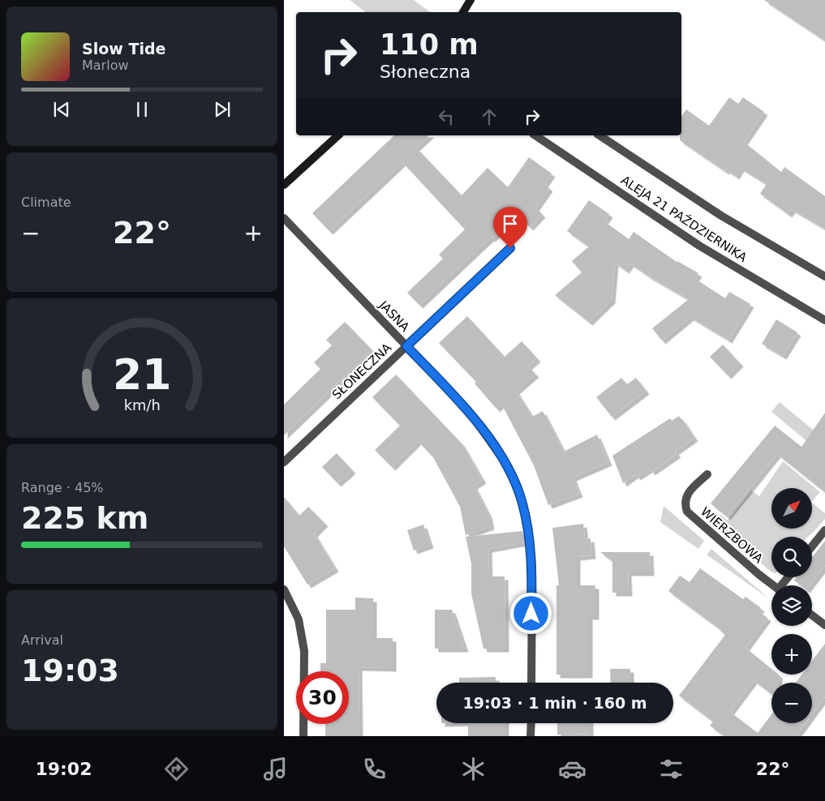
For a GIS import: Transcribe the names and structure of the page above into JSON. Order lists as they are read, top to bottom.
{
  "streets": {
    "street": [
      "ALEJA 21 PAŹDZIERNIKA",
      "JASNA",
      "SŁONECZNA",
      "WIERZBOWA"
    ]
  },
  "crossings": [
    ["JASNA", "SŁONECZNA"]
  ],
  "north": "top right",
  "page": {
    "turn": ["110 m", "Słoneczna"],
    "song": ["Slow Tide", "Marlow"],
    "tile": [
      "Climate",
      ["Range · 45%", "225 km"],
      ["Arrival", "19:03"]
    ],
    "heat": ["−", "22°", "+"],
    "map_buttons": ["+", "−"],
    "limit": "30",
    "trip": "19:03 · 1 min · 160 m",
    "tabs": ["19:02", "22°"],
    "gauge": ["21", "km/h"]
  }
}
